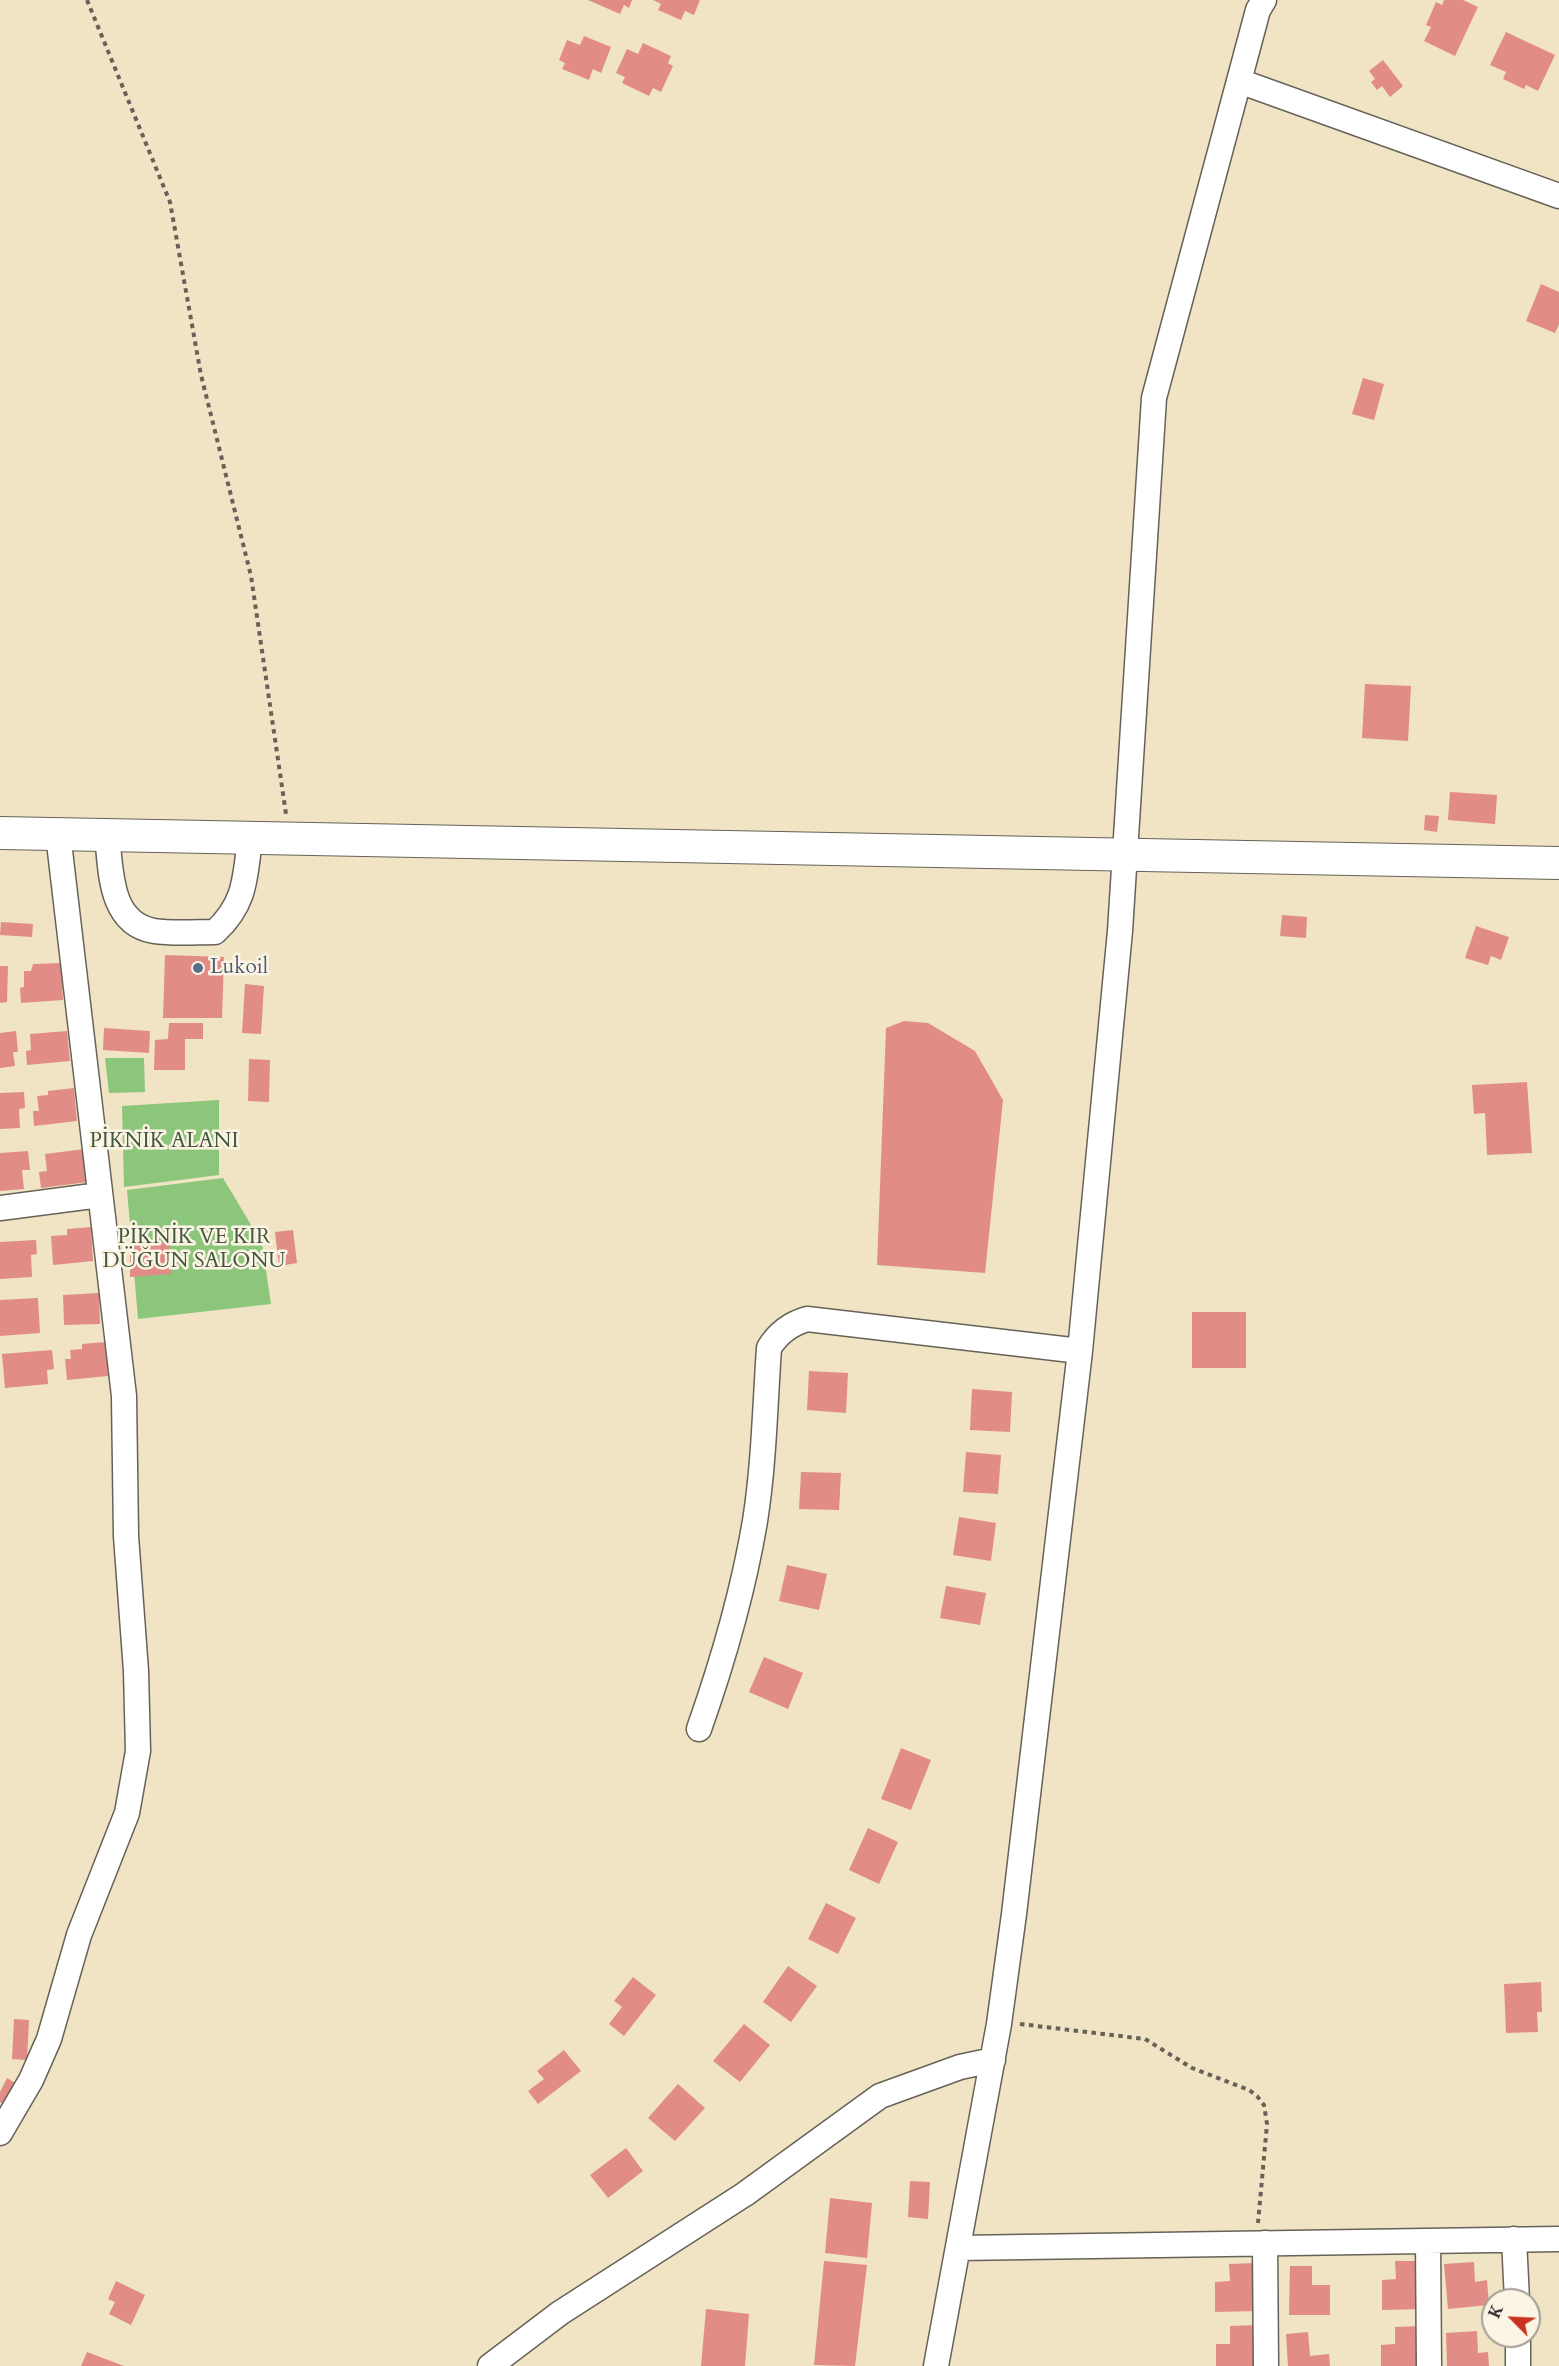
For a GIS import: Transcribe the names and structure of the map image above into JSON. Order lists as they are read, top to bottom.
{
  "parks": ["PİKNİK ALANI", "PİKNİK VE KIR DÜĞUN SALONU"],
  "places": ["Lukoil"],
  "north": "top left"
}
